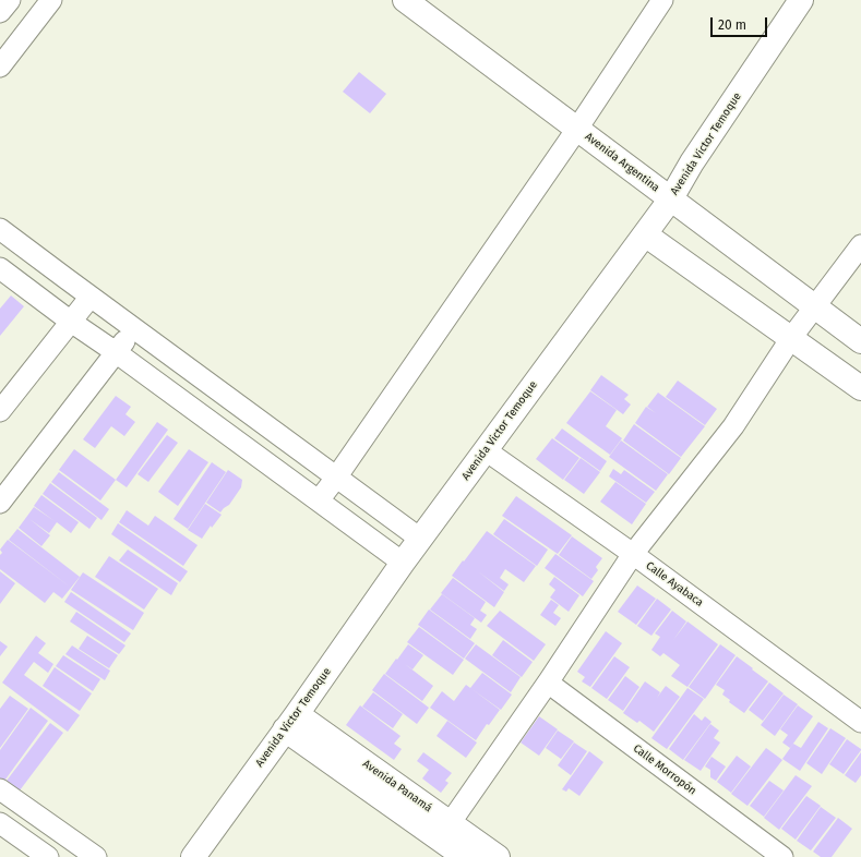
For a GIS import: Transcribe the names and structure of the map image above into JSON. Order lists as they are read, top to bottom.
{
  "streets": {
    "street": [
      "Avenida Victor Temoque",
      "Avenida Argentina",
      "Calle Ayabaca",
      "Calle Morropón",
      "Avenida Panamá"
    ]
  },
  "crossings": [
    ["Avenida Victor Temoque", "Avenida Argentina"],
    ["Avenida Victor Temoque", "Calle Ayabaca"],
    ["Avenida Victor Temoque", "Avenida Panamá"]
  ],
  "scale_bar": "20 m"
}
